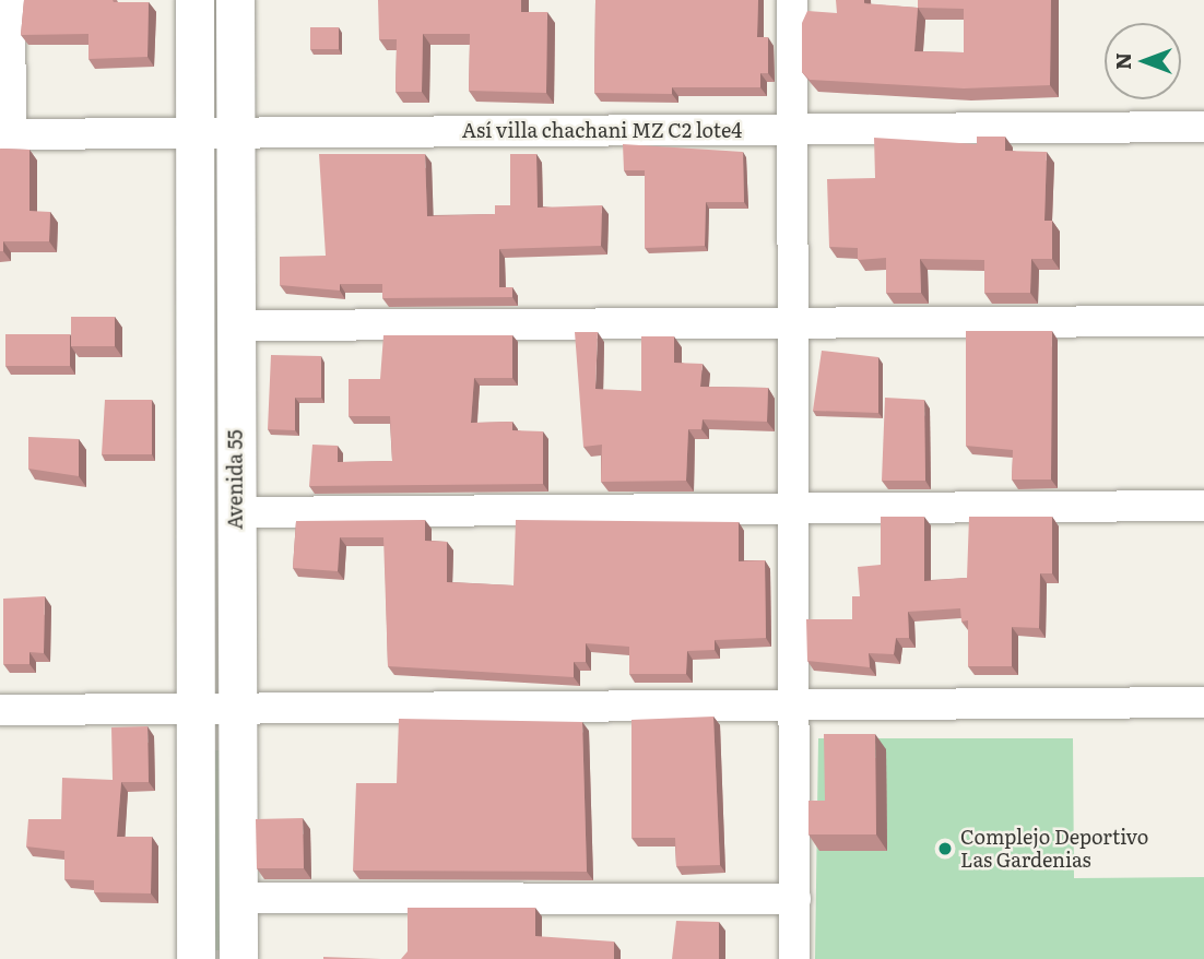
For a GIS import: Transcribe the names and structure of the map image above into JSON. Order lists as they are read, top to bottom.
{
  "streets": {
    "street": ["Así villa chachani MZ C2 lote4", "Avenida 55"]
  },
  "crossings": [
    ["Así villa chachani MZ C2 lote4", "Avenida 55"]
  ],
  "places": ["Complejo Deportivo Las Gardenias"],
  "north": "left"
}
